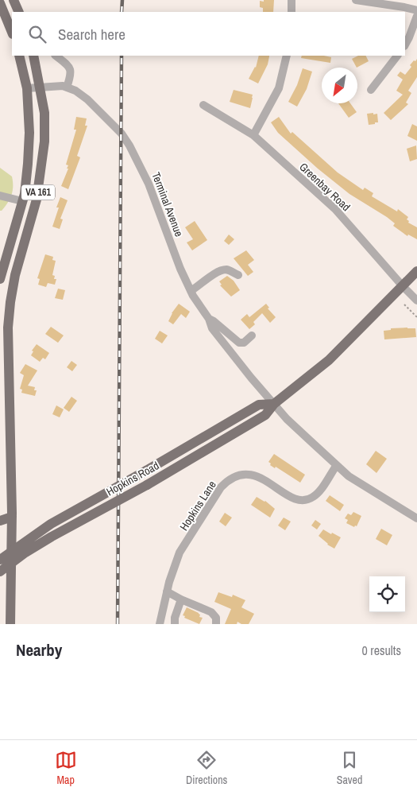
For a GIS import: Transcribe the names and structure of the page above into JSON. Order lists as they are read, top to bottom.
{
  "streets": {
    "main road": ["VA 161", "Hopkins Road"],
    "street": ["Greenbay Road", "Terminal Avenue", "Hopkins Lane"]
  },
  "crossings": [
    ["Greenbay Road", "Hopkins Road"],
    ["VA 161", "Terminal Avenue"],
    ["Terminal Avenue", "Hopkins Road"]
  ],
  "north": "bottom left",
  "page": {
    "search": "Search here",
    "heading": ["Nearby", "0 results"],
    "nav": ["Map", "Directions", "Saved"]
  }
}
